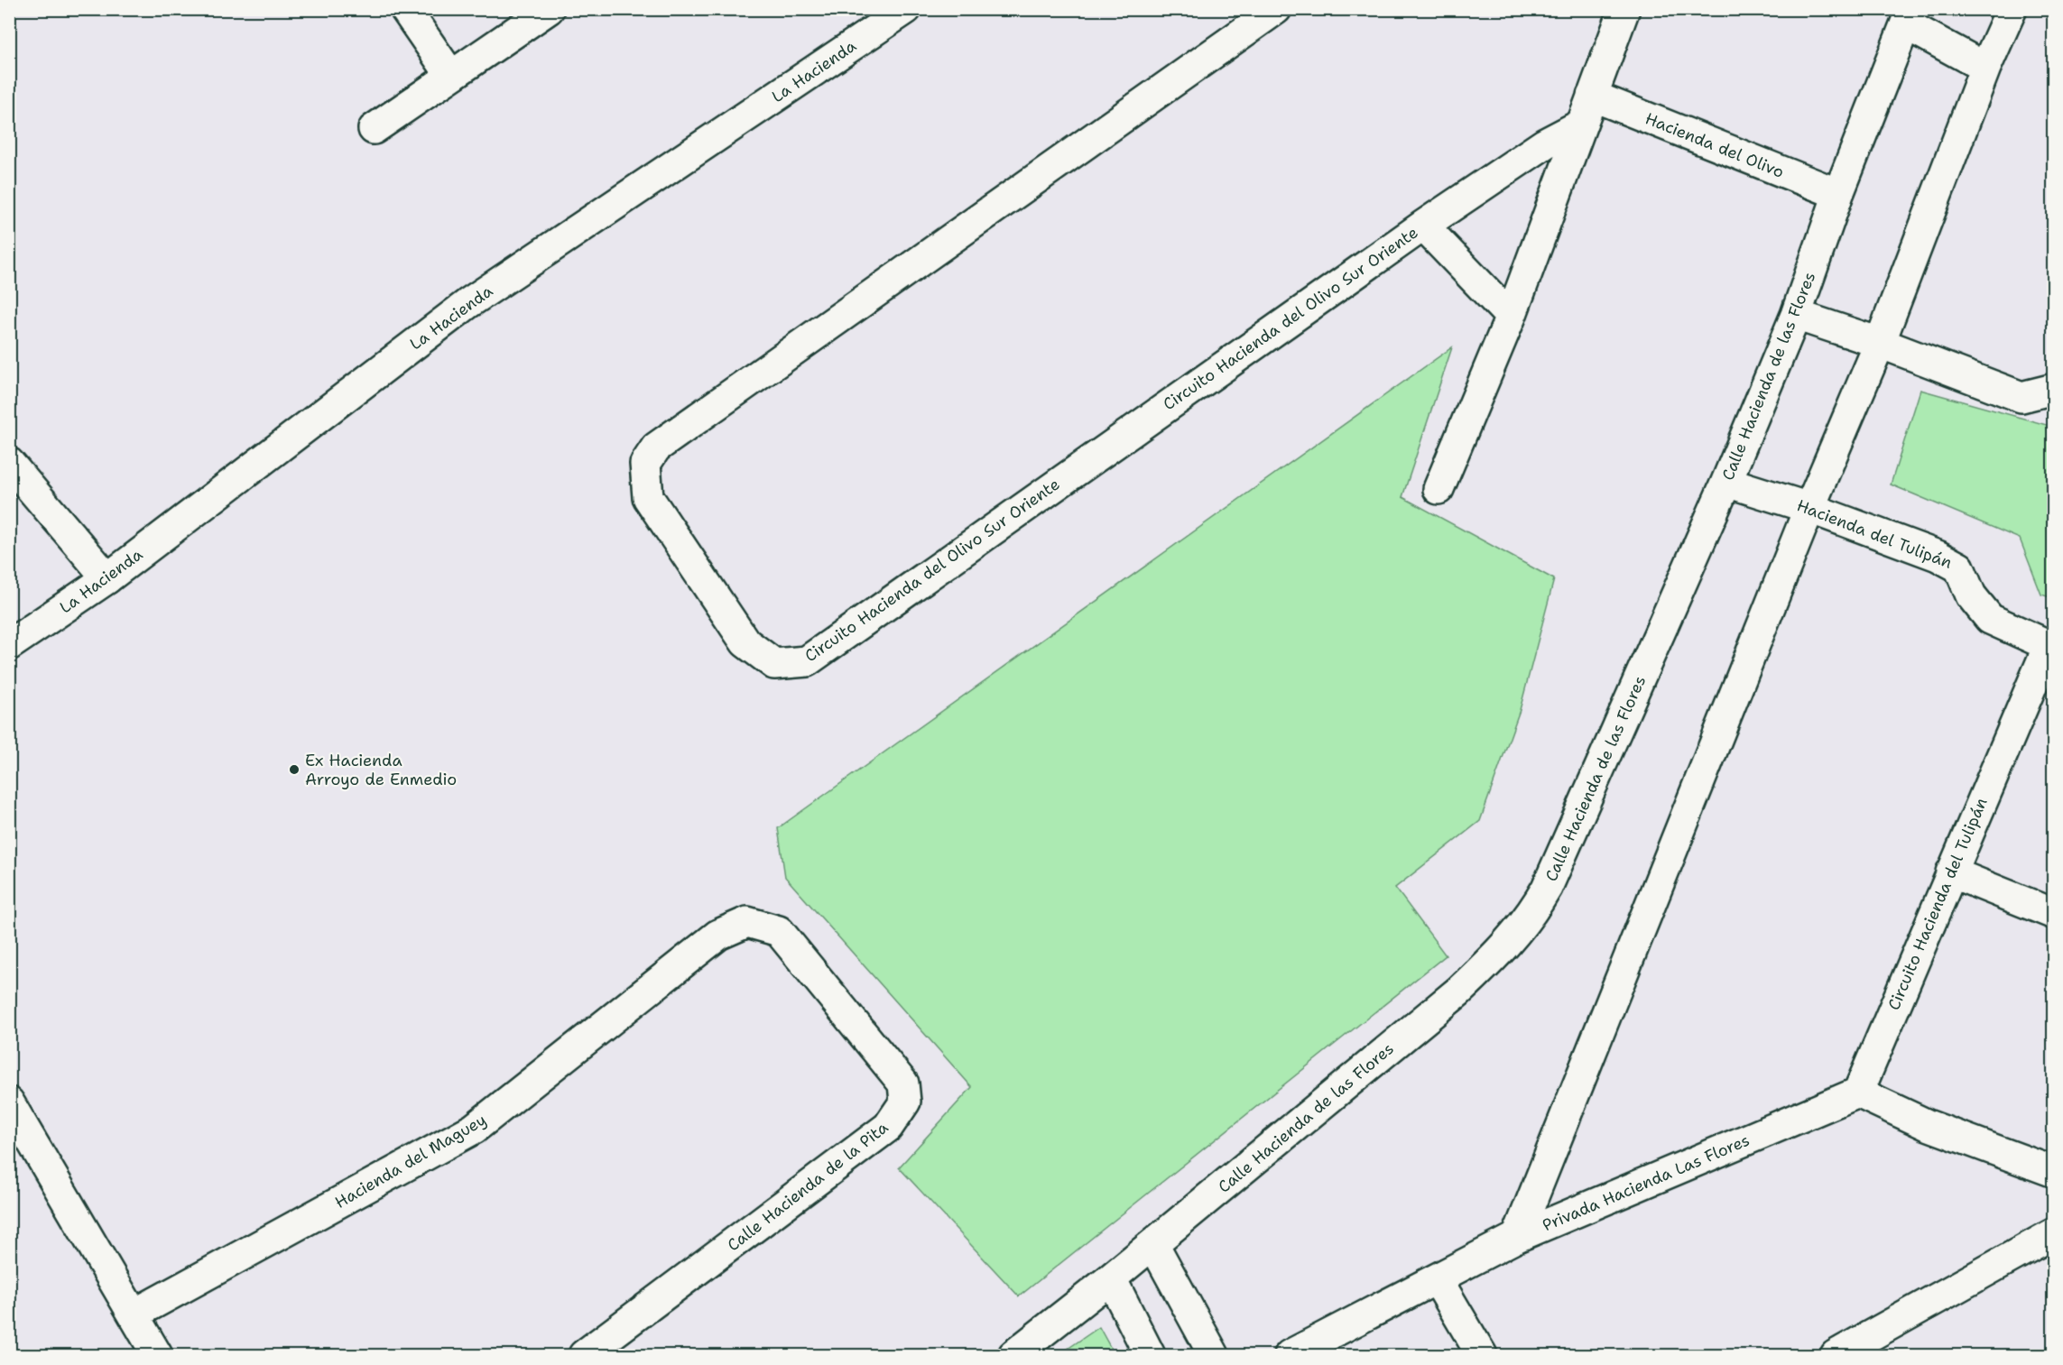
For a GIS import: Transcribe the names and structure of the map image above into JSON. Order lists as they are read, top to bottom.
{
  "streets": {
    "street": [
      "La Hacienda",
      "Hacienda del Olivo",
      "Circuito Hacienda del Olivo Sur Oriente",
      "Calle Hacienda de las Flores",
      "Hacienda del Tulipán",
      "Circuito Hacienda del Tulipán",
      "Hacienda del Maguey",
      "Privada Hacienda Las Flores",
      "Calle Hacienda de la Pita"
    ]
  },
  "crossings": [
    ["Hacienda del Olivo", "Calle Hacienda de las Flores"],
    ["Calle Hacienda de las Flores", "Hacienda del Tulipán"],
    ["Hacienda del Tulipán", "Circuito Hacienda del Tulipán"],
    ["Circuito Hacienda del Tulipán", "Privada Hacienda Las Flores"],
    ["Hacienda del Maguey", "Calle Hacienda de la Pita"]
  ],
  "places": ["Ex Hacienda Arroyo de Enmedio"]
}
